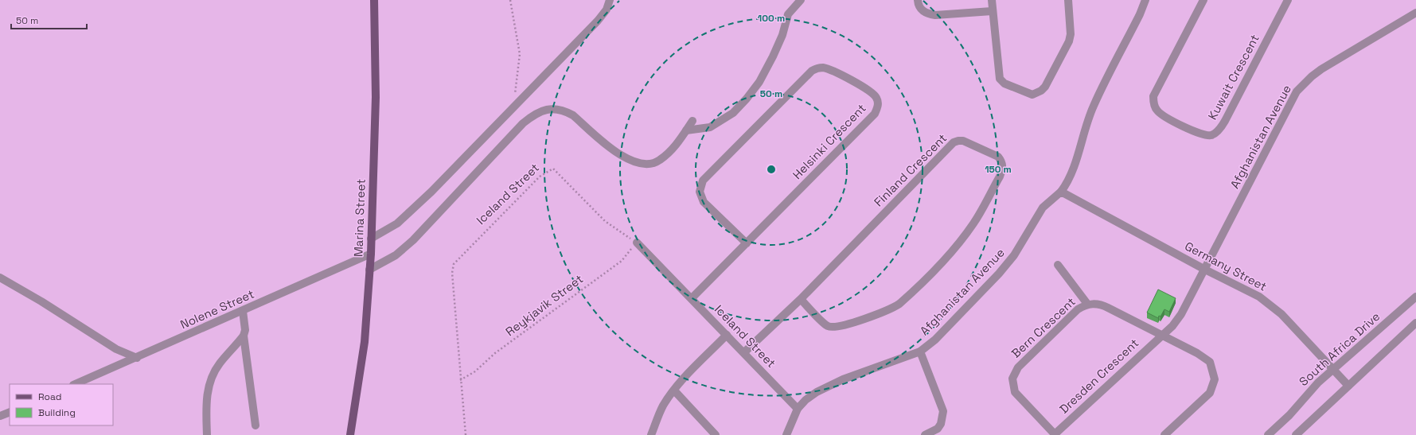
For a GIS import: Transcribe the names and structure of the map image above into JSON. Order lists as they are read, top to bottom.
{
  "streets": {
    "main road": ["Marina Street"],
    "street": [
      "Kuwait Crescent",
      "Afghanistan Avenue",
      "Helsinki Crescent",
      "Finland Crescent",
      "Iceland Street",
      "Germany Street",
      "Nolene Street",
      "Bern Crescent",
      "South Africa Drive",
      "Dresden Crescent"
    ],
    "path": ["Reykjavik Street"]
  },
  "crossings": [
    ["Afghanistan Avenue", "Iceland Street"],
    ["Afghanistan Avenue", "Germany Street"],
    ["Afghanistan Avenue", "Dresden Crescent"],
    ["Helsinki Crescent", "Iceland Street"],
    ["Finland Crescent", "Iceland Street"],
    ["Iceland Street", "Reykjavik Street"],
    ["Marina Street", "Nolene Street"],
    ["Germany Street", "South Africa Drive"],
    ["Germany Street", "Dresden Crescent"],
    ["Bern Crescent", "Dresden Crescent"]
  ],
  "legend": ["Road", "Building"],
  "scale_bar": "50 m",
  "rings": ["100 m", "50 m", "150 m"]
}
